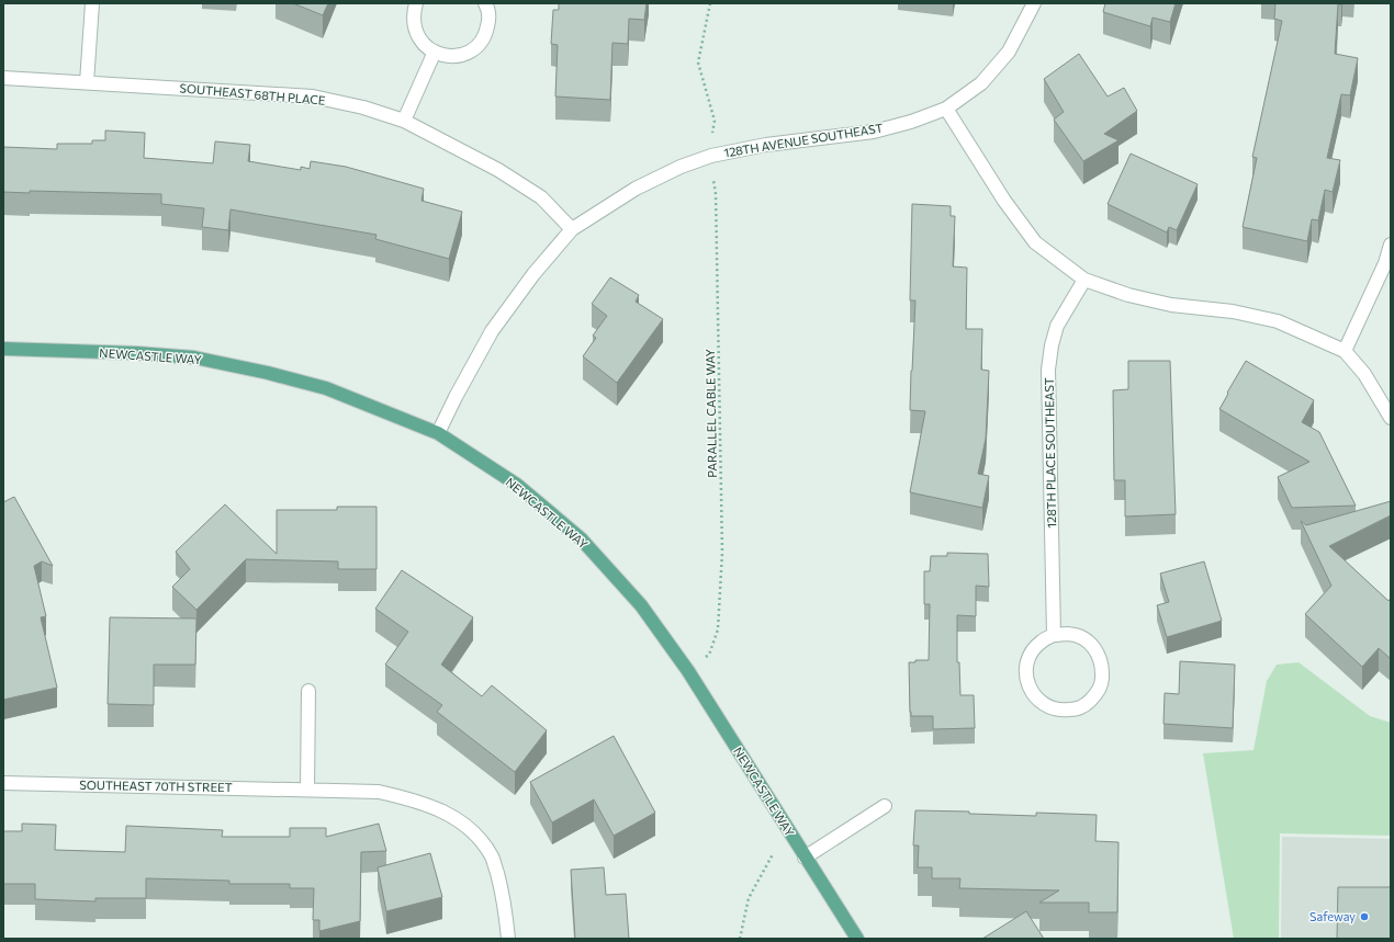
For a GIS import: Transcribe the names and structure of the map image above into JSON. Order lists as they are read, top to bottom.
{
  "streets": {
    "main road": ["NEWCASTLE WAY"],
    "street": [
      "SOUTHEAST 68TH PLACE",
      "128TH AVENUE SOUTHEAST",
      "128TH PLACE SOUTHEAST",
      "SOUTHEAST 70TH STREET"
    ],
    "path": ["PARALLEL CABLE WAY"]
  },
  "crossings": [
    ["SOUTHEAST 68TH PLACE", "128TH AVENUE SOUTHEAST"],
    ["128TH AVENUE SOUTHEAST", "NEWCASTLE WAY"]
  ],
  "places": ["Safeway"]
}
